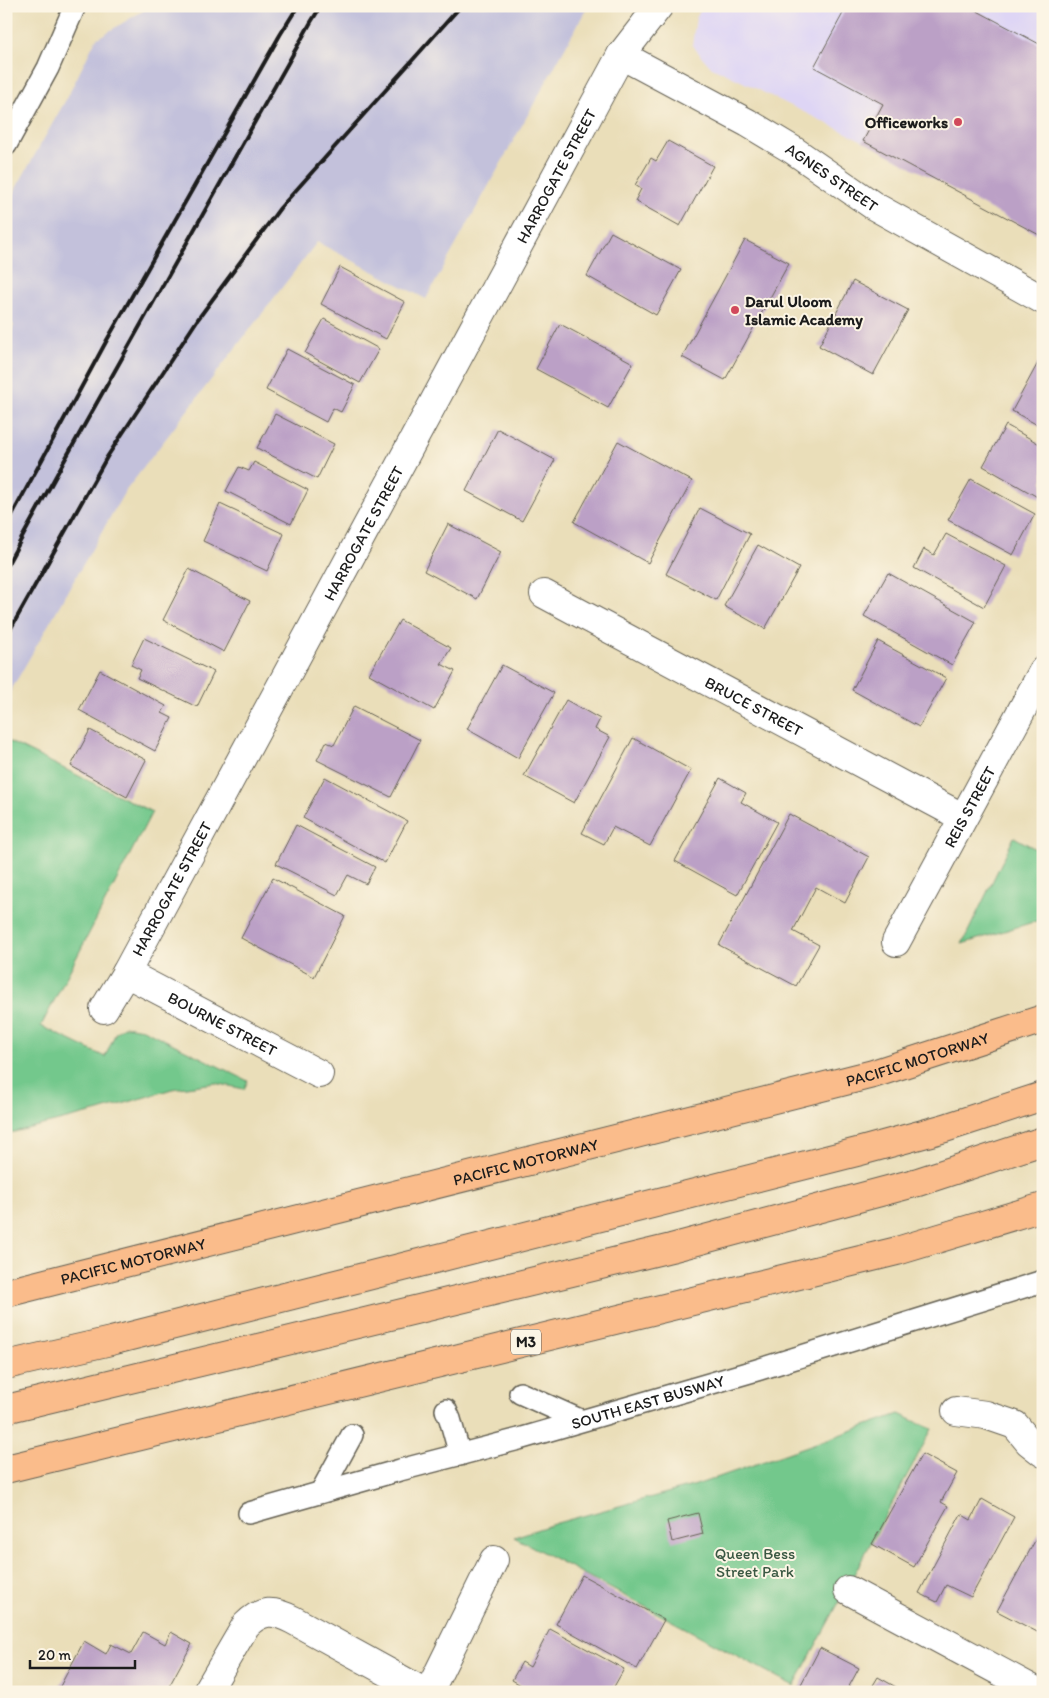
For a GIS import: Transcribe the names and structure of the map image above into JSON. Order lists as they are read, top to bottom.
{
  "streets": {
    "highway": ["PACIFIC MOTORWAY", "M3"],
    "street": [
      "HARROGATE STREET",
      "AGNES STREET",
      "BRUCE STREET",
      "REIS STREET",
      "BOURNE STREET"
    ],
    "lane": ["SOUTH EAST BUSWAY"]
  },
  "crossings": [
    ["HARROGATE STREET", "AGNES STREET"],
    ["HARROGATE STREET", "BOURNE STREET"],
    ["BRUCE STREET", "REIS STREET"]
  ],
  "parks": ["Queen Bess Street Park"],
  "places": ["Officeworks", "Darul Uloom Islamic Academy"],
  "scale_bar": "20 m"
}
